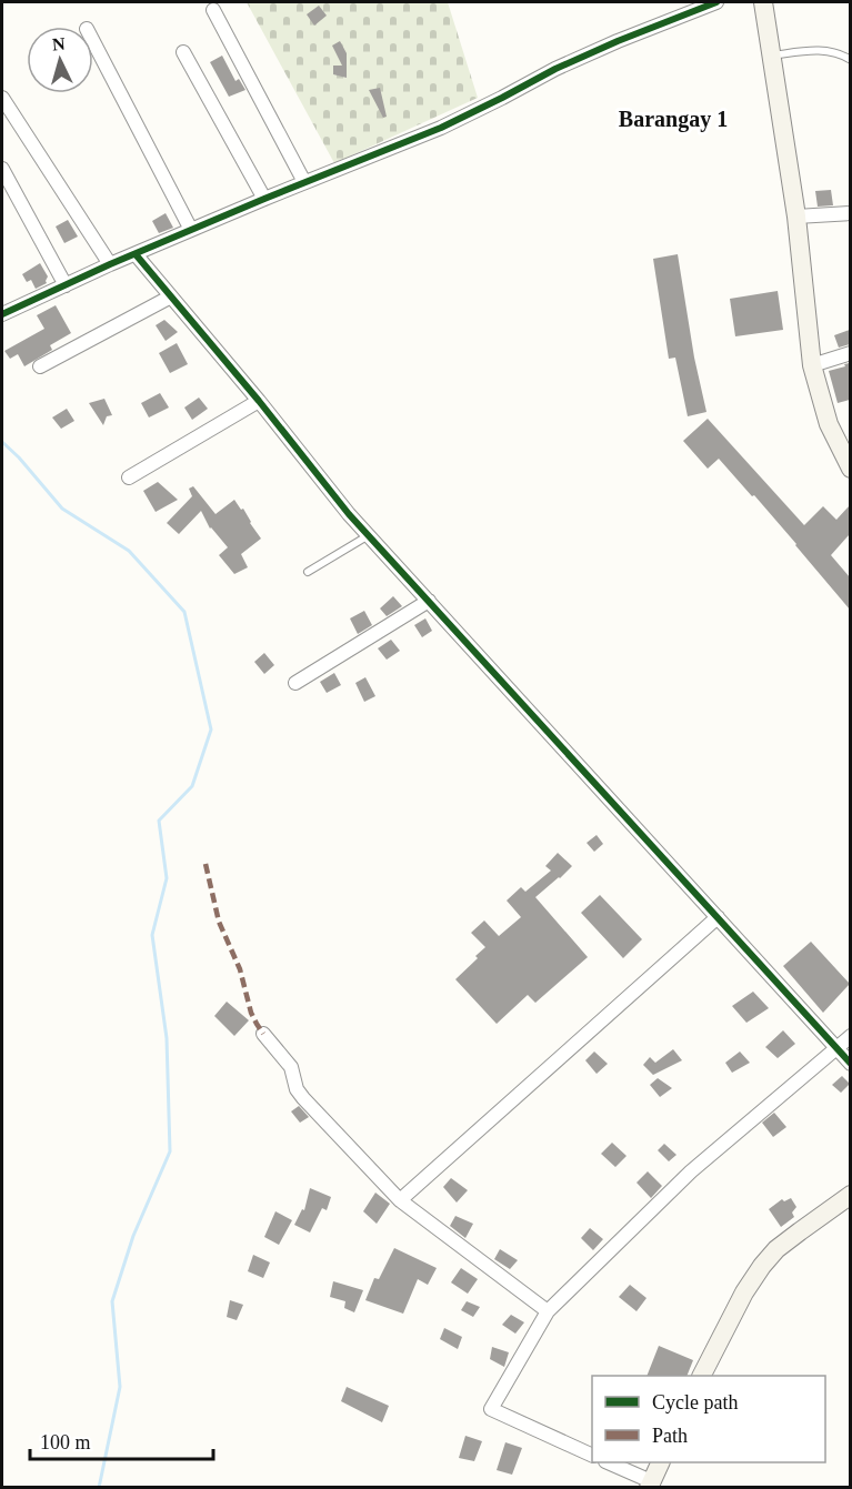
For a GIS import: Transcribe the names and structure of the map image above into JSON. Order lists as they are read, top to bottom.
{
  "districts": ["Barangay 1"],
  "legend": ["Cycle path", "Path"],
  "scale_bar": "100 m",
  "north": "top"
}
